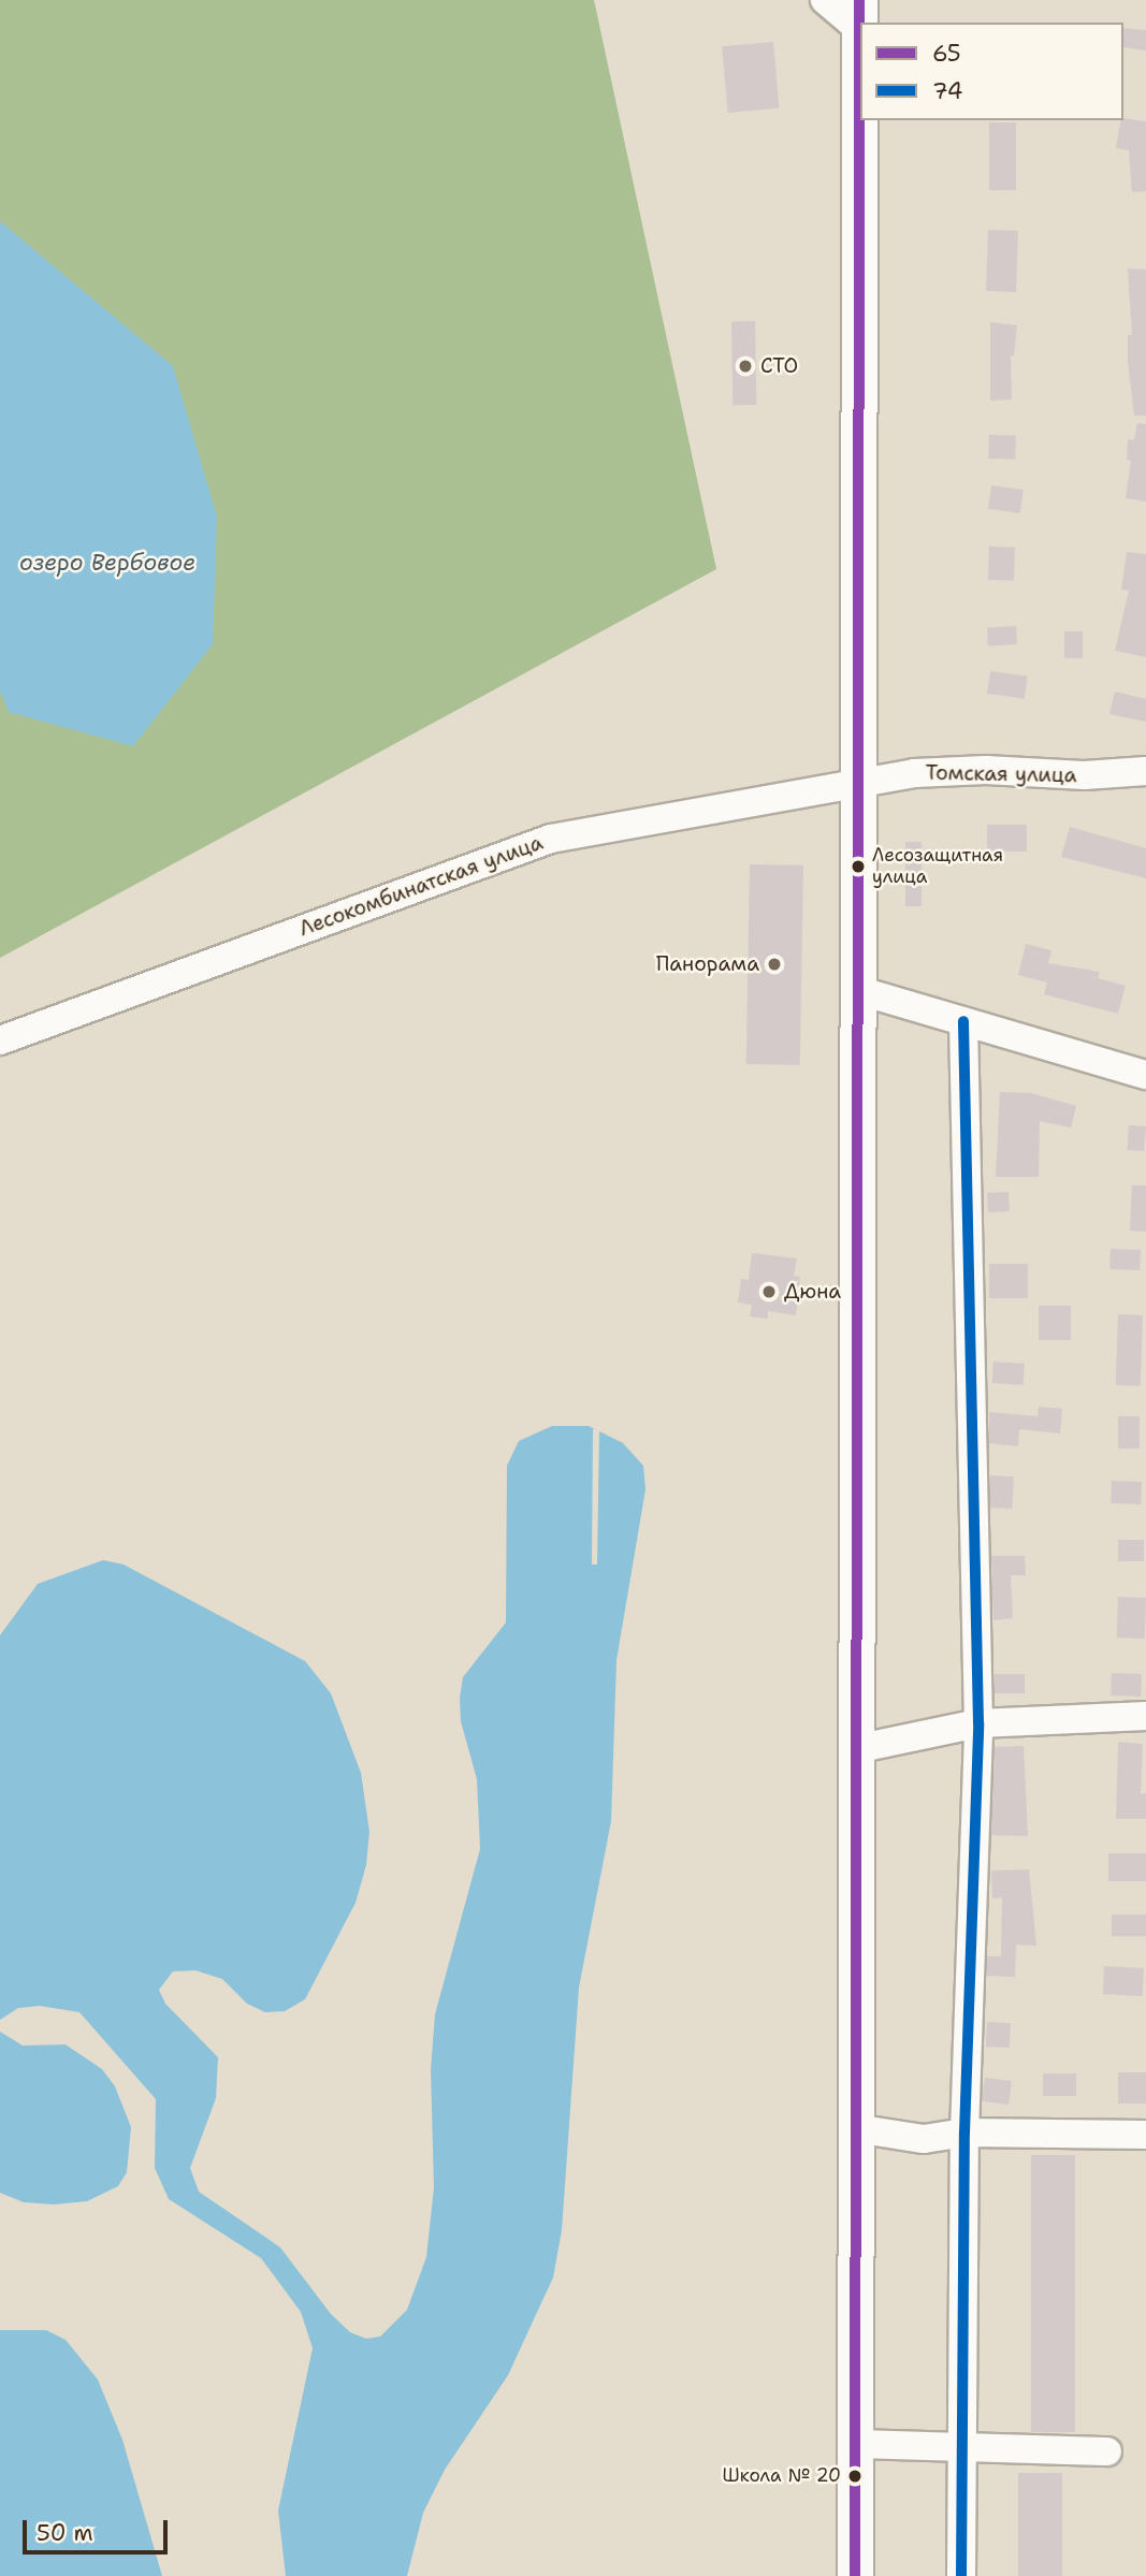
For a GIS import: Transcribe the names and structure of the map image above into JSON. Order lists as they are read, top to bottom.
{
  "streets": {
    "street": ["Томская улица", "Лесокомбинатская улица"]
  },
  "crossings": [
    ["Томская улица", "Лесокомбинатская улица"]
  ],
  "water": ["озеро Вербовое"],
  "places": [
    "СТО",
    "Лесозащитная улица",
    "Панорама",
    "Дюна",
    "Школа № 20"
  ],
  "lines": ["transit line 65", "transit line 74"],
  "legend": ["65", "74"],
  "scale_bar": "50 m"
}
